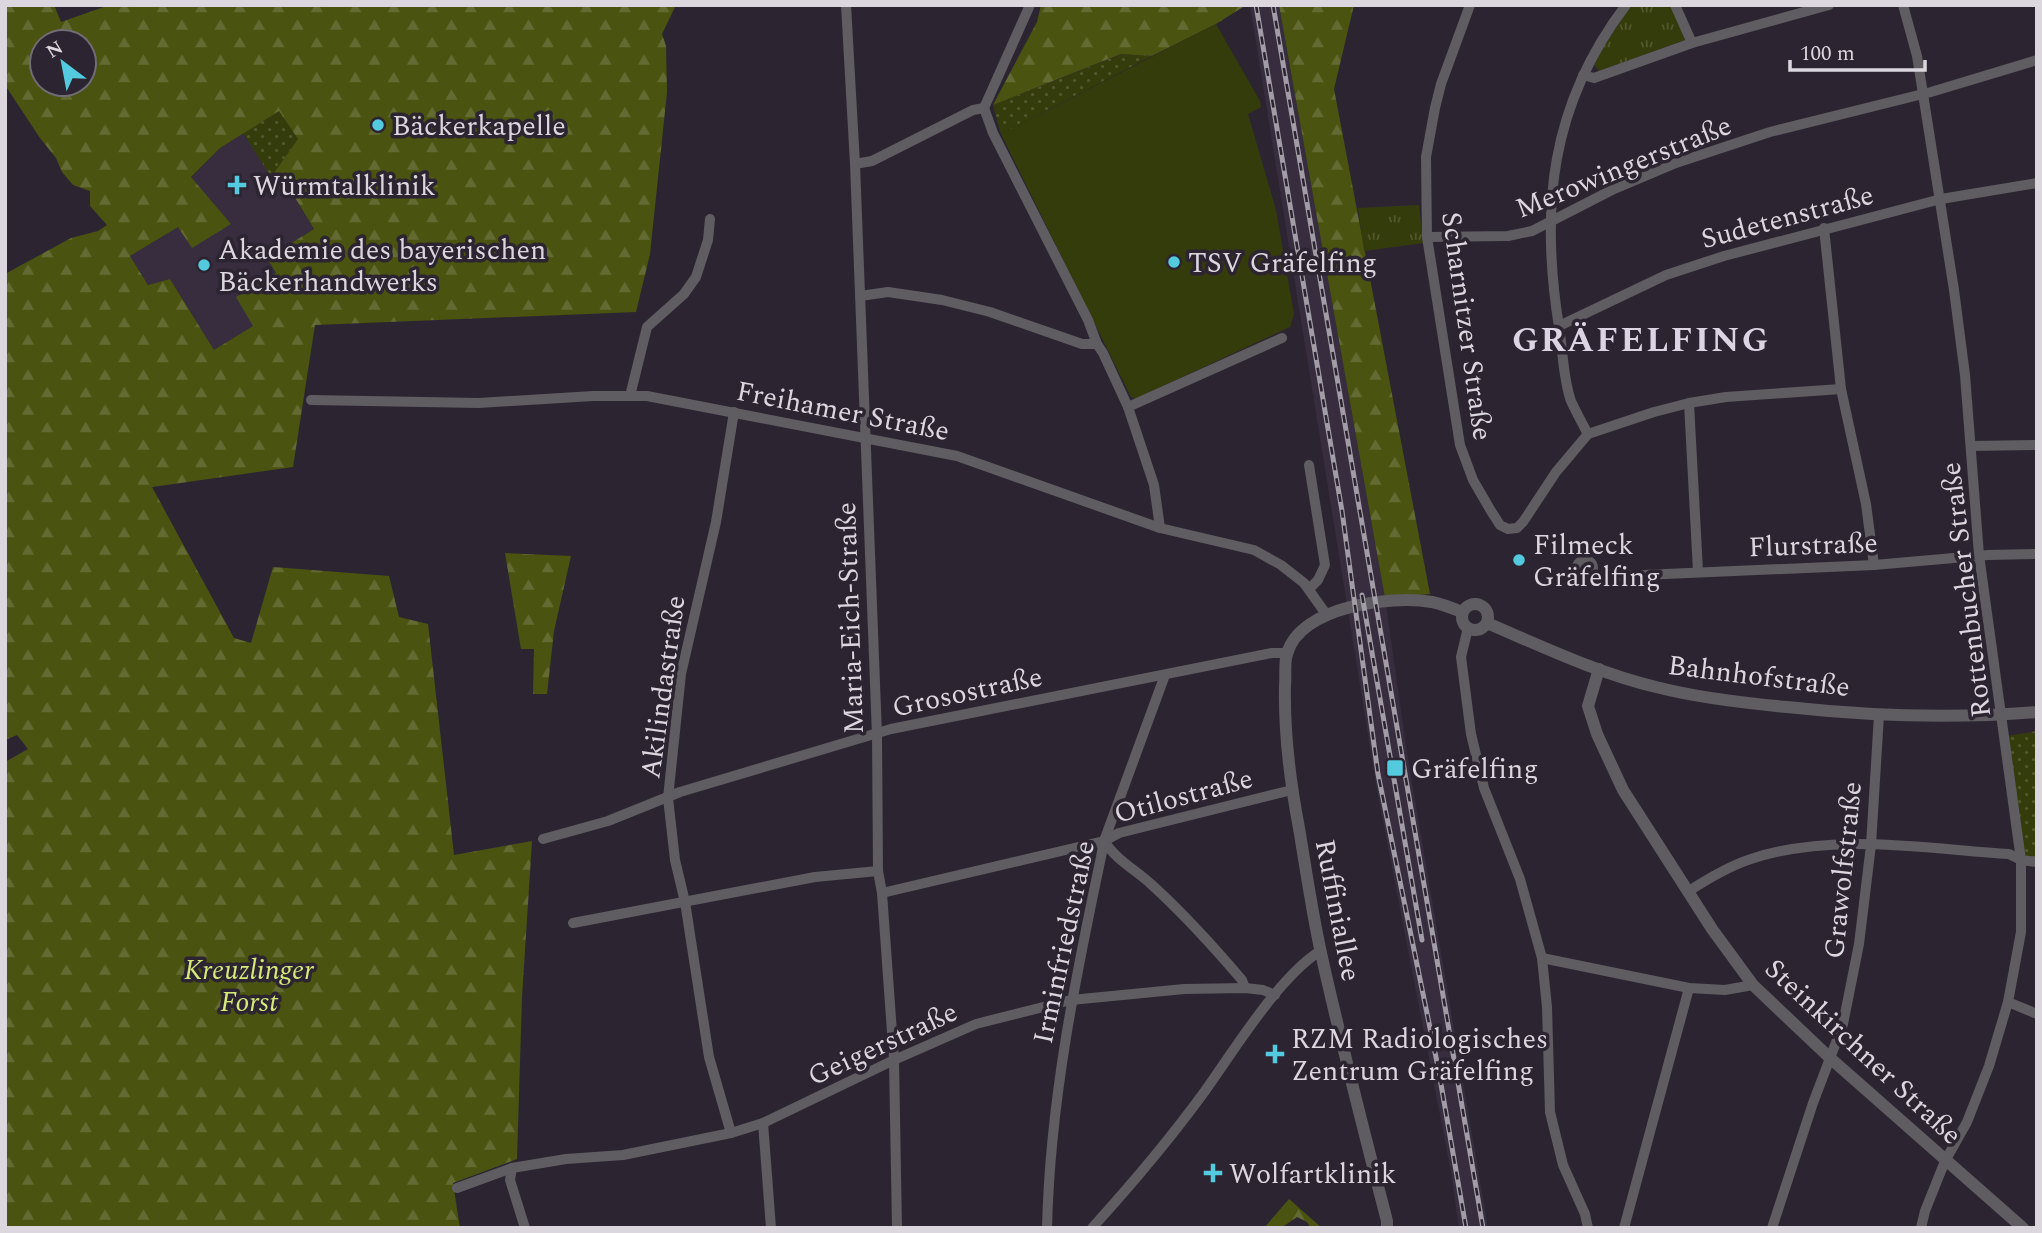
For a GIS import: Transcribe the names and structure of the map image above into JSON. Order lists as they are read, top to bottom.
{
  "streets": {
    "street": [
      "Merowingerstraße",
      "Sudetenstraße",
      "Scharnitzer Straße",
      "Freihamer Straße",
      "Flurstraße",
      "Rottenbucher Straße",
      "Maria-Eich-Straße",
      "Bahnhofstraße",
      "Akilindastraße",
      "Grosostraße",
      "Otilostraße",
      "Grawolfstraße",
      "Ruffiniallee",
      "Irminfriedstraße",
      "Geigerstraße",
      "Steinkirchner Straße"
    ]
  },
  "crossings": [
    ["Merowingerstraße", "Scharnitzer Straße"],
    ["Merowingerstraße", "Rottenbucher Straße"],
    ["Sudetenstraße", "Rottenbucher Straße"],
    ["Freihamer Straße", "Maria-Eich-Straße"],
    ["Freihamer Straße", "Bahnhofstraße"],
    ["Freihamer Straße", "Akilindastraße"],
    ["Flurstraße", "Rottenbucher Straße"],
    ["Rottenbucher Straße", "Bahnhofstraße"],
    ["Rottenbucher Straße", "Steinkirchner Straße"],
    ["Maria-Eich-Straße", "Grosostraße"],
    ["Maria-Eich-Straße", "Otilostraße"],
    ["Maria-Eich-Straße", "Geigerstraße"],
    ["Bahnhofstraße", "Grawolfstraße"],
    ["Bahnhofstraße", "Steinkirchner Straße"],
    ["Akilindastraße", "Grosostraße"],
    ["Akilindastraße", "Geigerstraße"],
    ["Grosostraße", "Ruffiniallee"],
    ["Grosostraße", "Irminfriedstraße"],
    ["Otilostraße", "Ruffiniallee"],
    ["Otilostraße", "Irminfriedstraße"],
    ["Grawolfstraße", "Steinkirchner Straße"],
    ["Irminfriedstraße", "Geigerstraße"]
  ],
  "districts": ["GRÄFELFING"],
  "parks": ["Kreuzlinger Forst"],
  "places": {
    "other": [
      "Bäckerkapelle",
      "TSV Gräfelfing",
      "Akademie des bayerischen Bäckerhandwerks",
      "Filmeck Gräfelfing"
    ],
    "health": ["Würmtalklinik", "RZM Radiologisches Zentrum Gräfelfing", "Wolfartklinik"],
    "transit": ["Gräfelfing"]
  },
  "scale_bar": "100 m",
  "north": "top left"
}
